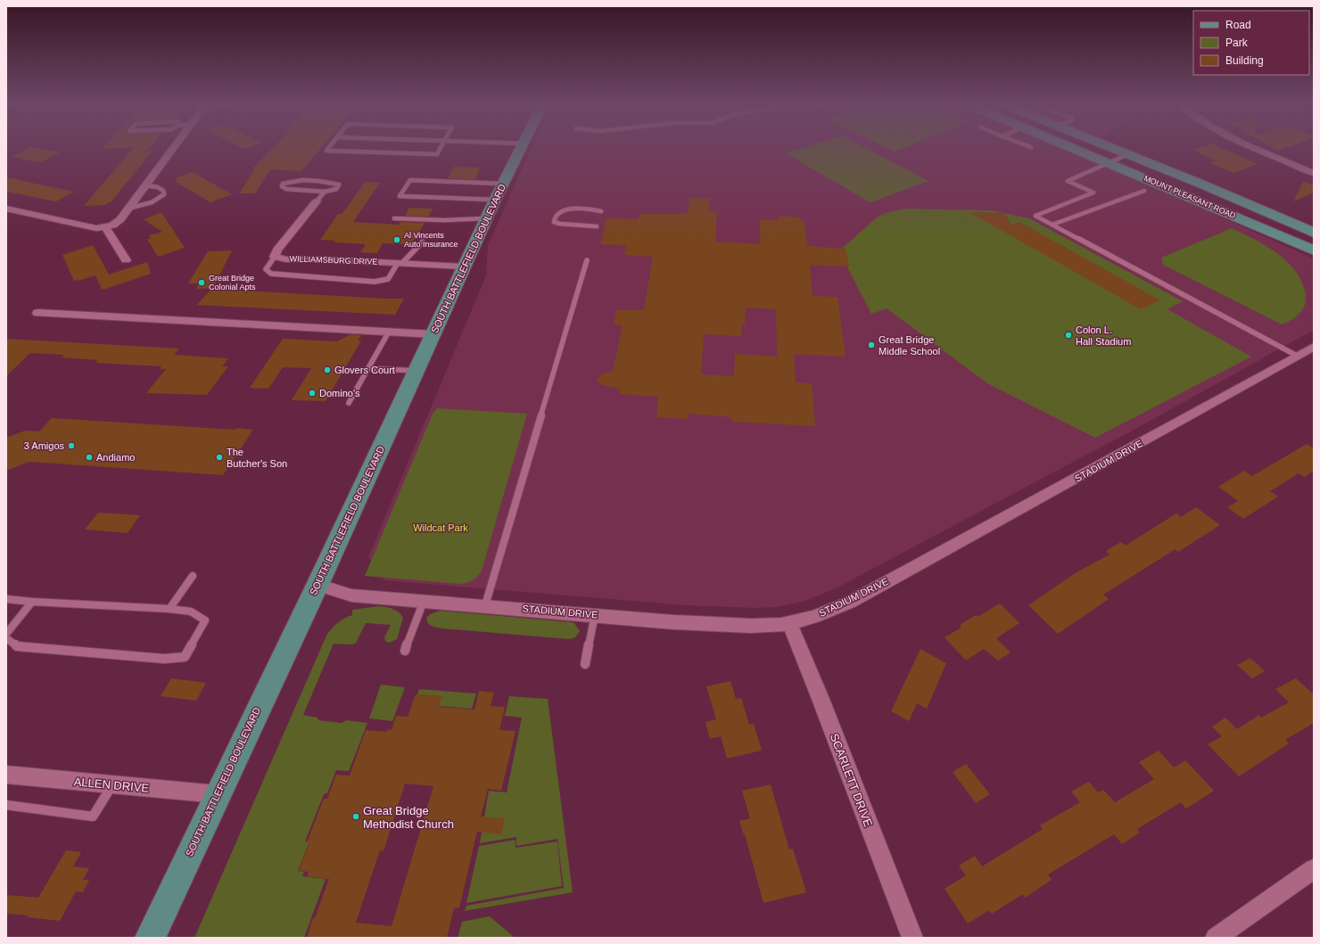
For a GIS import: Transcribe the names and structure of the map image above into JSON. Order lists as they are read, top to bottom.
{
  "streets": {
    "main road": ["MOUNT PLEASANT ROAD", "SOUTH BATTLEFIELD BOULEVARD"],
    "street": [
      "WILLIAMSBURG DRIVE",
      "STADIUM DRIVE",
      "SCARLETT DRIVE",
      "ALLEN DRIVE"
    ]
  },
  "crossings": [
    ["SOUTH BATTLEFIELD BOULEVARD", "WILLIAMSBURG DRIVE"],
    ["SOUTH BATTLEFIELD BOULEVARD", "STADIUM DRIVE"],
    ["SOUTH BATTLEFIELD BOULEVARD", "ALLEN DRIVE"],
    ["STADIUM DRIVE", "SCARLETT DRIVE"]
  ],
  "parks": ["Wildcat Park"],
  "places": [
    "Al Vincents Auto Insurance",
    "Great Bridge Colonial Apts",
    "Colon L. Hall Stadium",
    "Great Bridge Middle School",
    "Glovers Court",
    "Domino's",
    "3 Amigos",
    "Andiamo",
    "The Butcher's Son",
    "Great Bridge Methodist Church"
  ],
  "legend": ["Road", "Park", "Building"]
}
